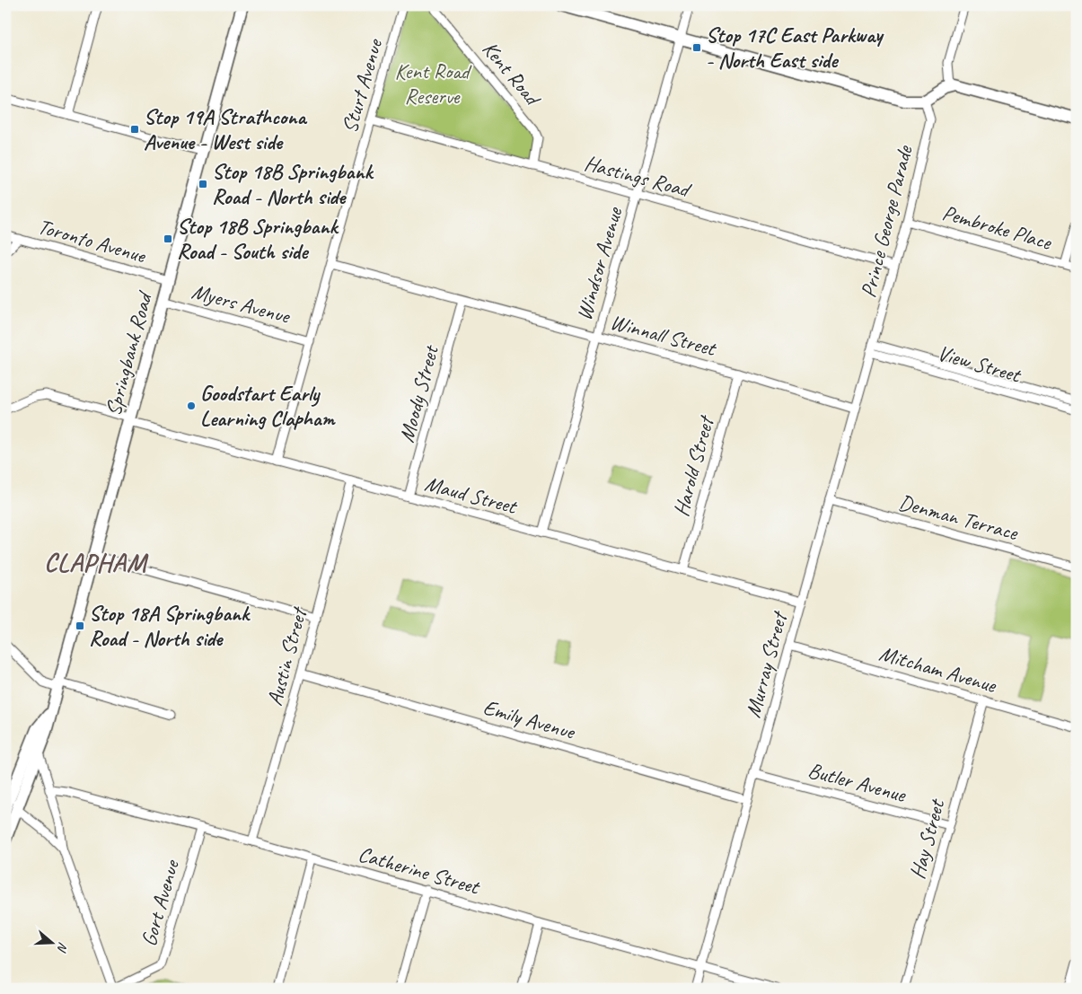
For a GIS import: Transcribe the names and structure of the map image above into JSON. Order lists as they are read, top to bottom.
{
  "streets": {
    "main road": ["Springbank Road"],
    "street": [
      "Kent Road",
      "Sturt Avenue",
      "Hastings Road",
      "Prince George Parade",
      "Pembroke Place",
      "Toronto Avenue",
      "Windsor Avenue",
      "Myers Avenue",
      "Winnall Street",
      "View Street",
      "Moody Street",
      "Harold Street",
      "Maud Street",
      "Denman Terrace",
      "Austin Street",
      "Murray Street",
      "Mitcham Avenue",
      "Emily Avenue",
      "Butler Avenue",
      "Hay Street",
      "Catherine Street",
      "Gort Avenue"
    ]
  },
  "crossings": [
    ["Kent Road", "Hastings Road"],
    ["Sturt Avenue", "Hastings Road"],
    ["Sturt Avenue", "Myers Avenue"],
    ["Sturt Avenue", "Winnall Street"],
    ["Sturt Avenue", "Maud Street"],
    ["Hastings Road", "Prince George Parade"],
    ["Hastings Road", "Windsor Avenue"],
    ["Prince George Parade", "Pembroke Place"],
    ["Prince George Parade", "View Street"],
    ["Prince George Parade", "Murray Street"],
    ["Toronto Avenue", "Springbank Road"],
    ["Windsor Avenue", "Winnall Street"],
    ["Windsor Avenue", "Maud Street"],
    ["Myers Avenue", "Springbank Road"],
    ["Winnall Street", "Moody Street"],
    ["Winnall Street", "Harold Street"],
    ["Winnall Street", "Murray Street"],
    ["Springbank Road", "Maud Street"],
    ["View Street", "Murray Street"],
    ["Moody Street", "Maud Street"],
    ["Harold Street", "Maud Street"],
    ["Maud Street", "Austin Street"],
    ["Maud Street", "Murray Street"],
    ["Denman Terrace", "Murray Street"],
    ["Austin Street", "Emily Avenue"],
    ["Austin Street", "Catherine Street"],
    ["Murray Street", "Mitcham Avenue"],
    ["Murray Street", "Emily Avenue"],
    ["Murray Street", "Butler Avenue"],
    ["Murray Street", "Catherine Street"],
    ["Mitcham Avenue", "Hay Street"],
    ["Butler Avenue", "Hay Street"],
    ["Catherine Street", "Gort Avenue"]
  ],
  "districts": ["CLAPHAM"],
  "parks": ["Kent Road Reserve"],
  "places": {
    "transit": [
      "Stop 17C East Parkway - North East side",
      "Stop 19A Strathcona Avenue - West side",
      "Stop 18B Springbank Road - North side",
      "Stop 18B Springbank Road - South side",
      "Stop 18A Springbank Road - North side"
    ],
    "other": ["Goodstart Early Learning Clapham"]
  },
  "north": "right"
}
